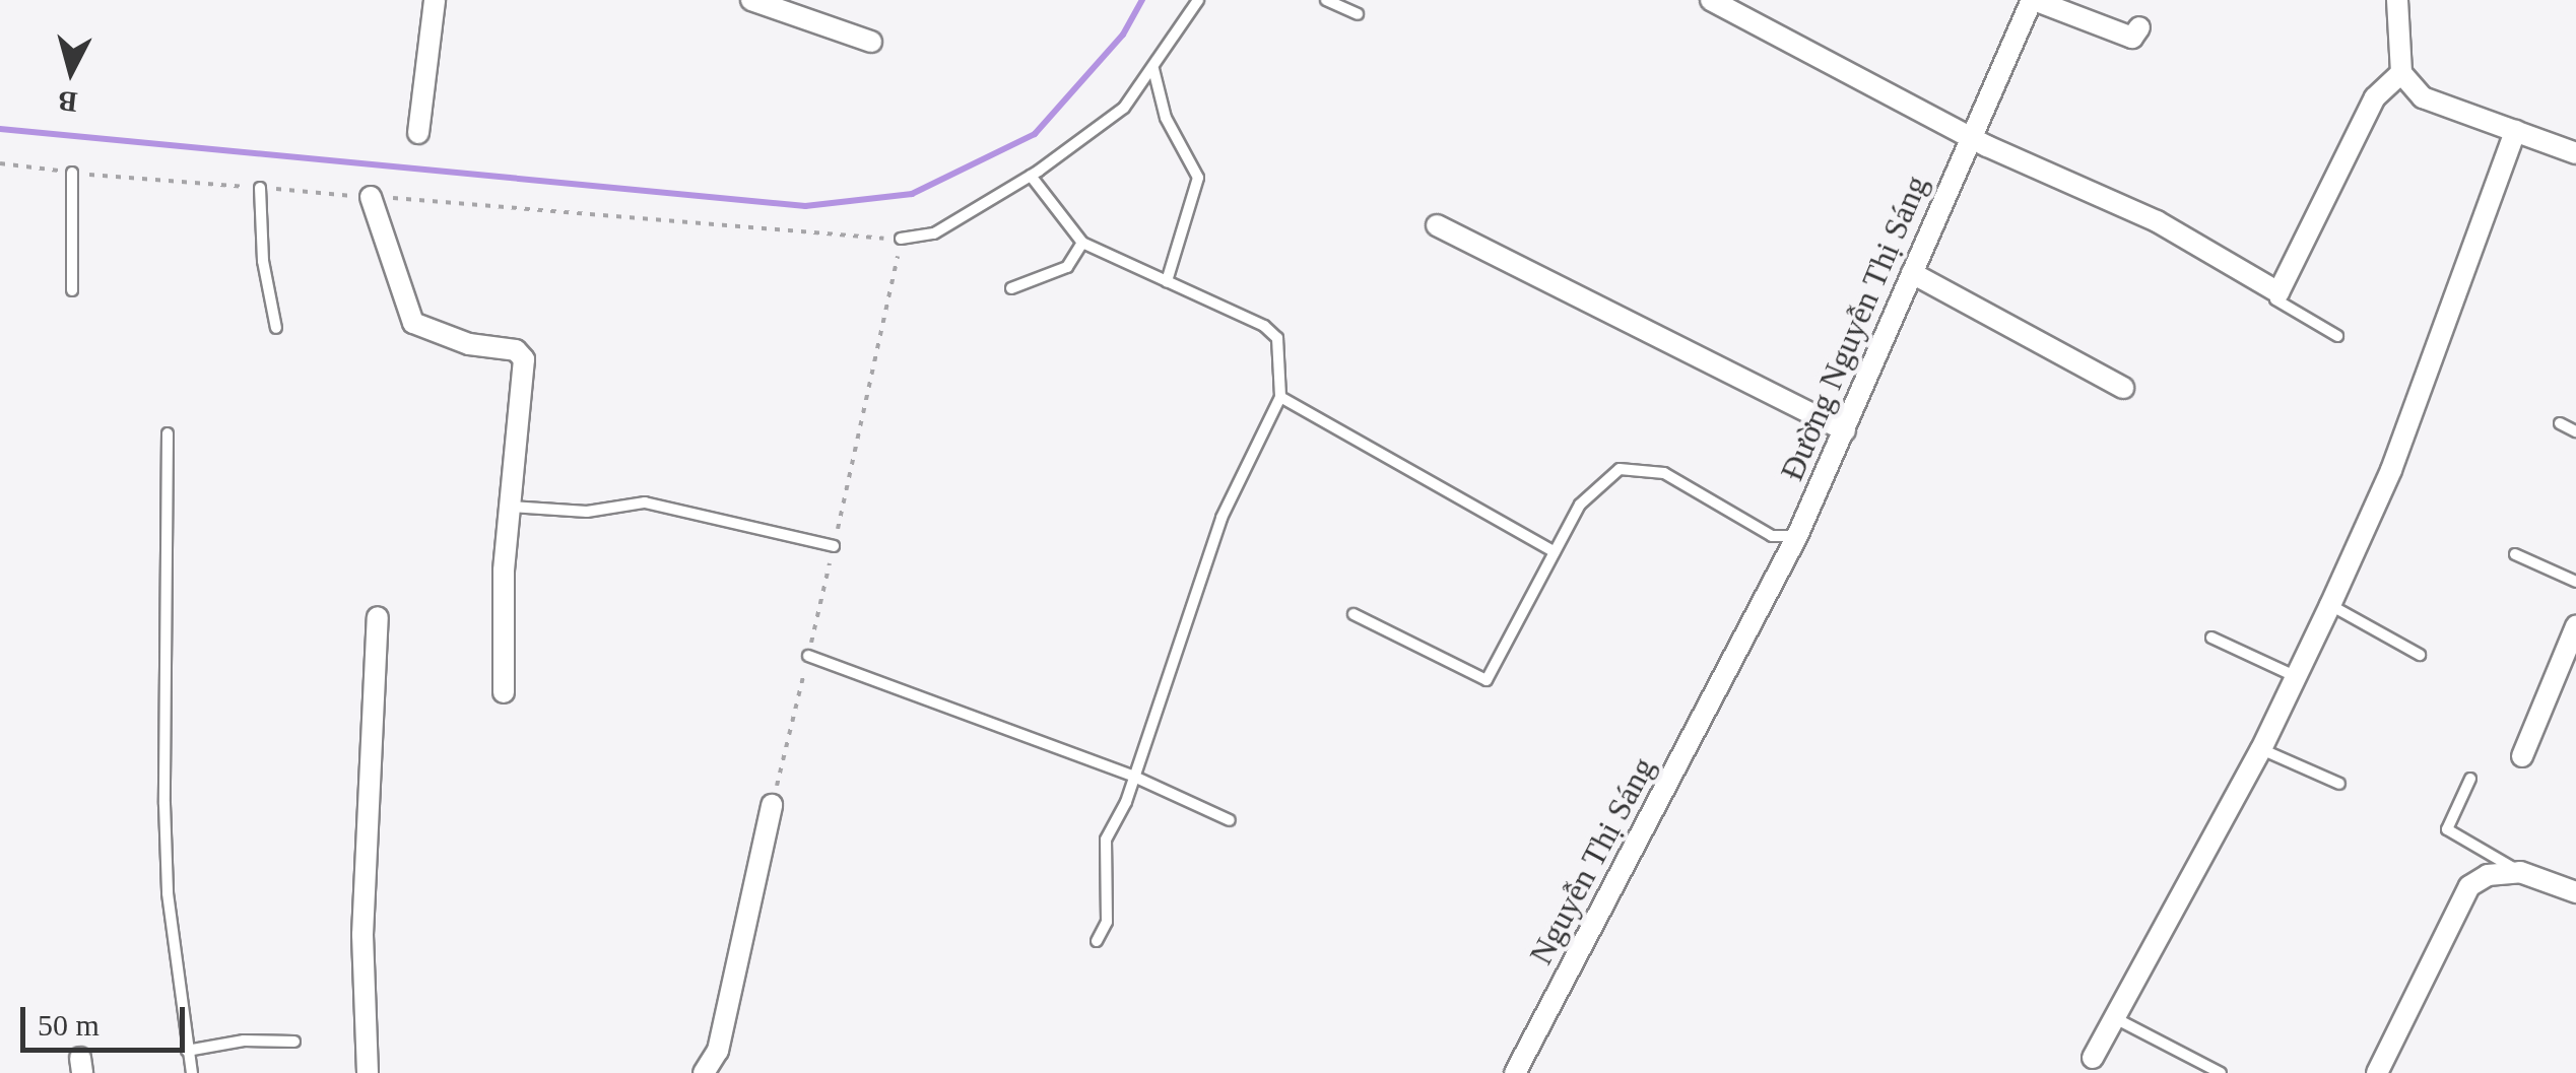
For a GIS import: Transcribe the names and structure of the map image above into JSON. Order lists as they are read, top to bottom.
{
  "streets": {
    "street": ["Đường Nguyễn Thị Sáng", "Nguyễn Thị Sáng"]
  },
  "crossings": [
    ["Đường Nguyễn Thị Sáng", "Nguyễn Thị Sáng"]
  ],
  "scale_bar": "50 m",
  "north": "bottom"
}
